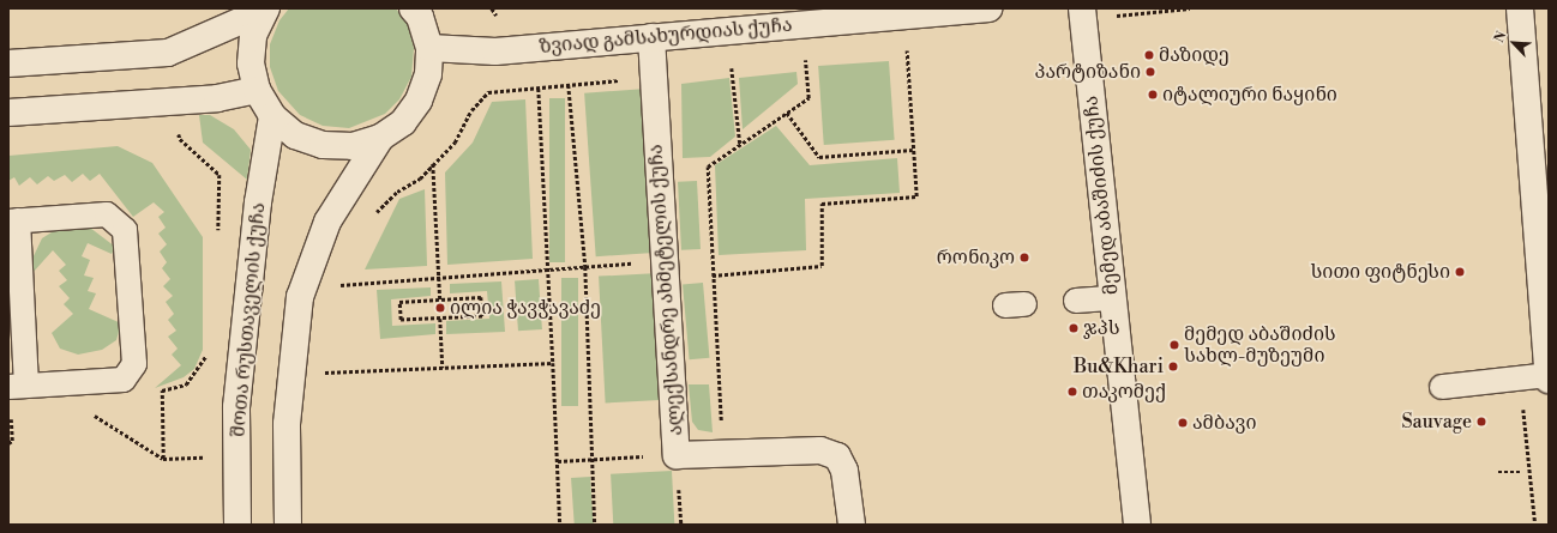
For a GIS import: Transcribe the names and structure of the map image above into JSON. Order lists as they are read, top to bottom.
{
  "streets": {
    "street": [
      "ზვიად გამსახურდიას ქუჩა",
      "მემედ აბაშიძის ქუჩა",
      "ალექსანდრე ახმეტელის ქუჩა",
      "შოთა რუსთაველის ქუჩა"
    ]
  },
  "crossings": [
    ["ზვიად გამსახურდიას ქუჩა", "ალექსანდრე ახმეტელის ქუჩა"]
  ],
  "places": [
    "მაზიდე",
    "პარტიზანი",
    "იტალიური ნაყინი",
    "რონიკო",
    "სითი ფიტნესი",
    "ილია ჭავჭავაძე",
    "ჯპს",
    "მემედ აბაშიძის სახლ-მუზეუმი",
    "Bu&Khari",
    "თაკომექ",
    "Sauvage",
    "ამბავი"
  ],
  "north": "top left"
}
